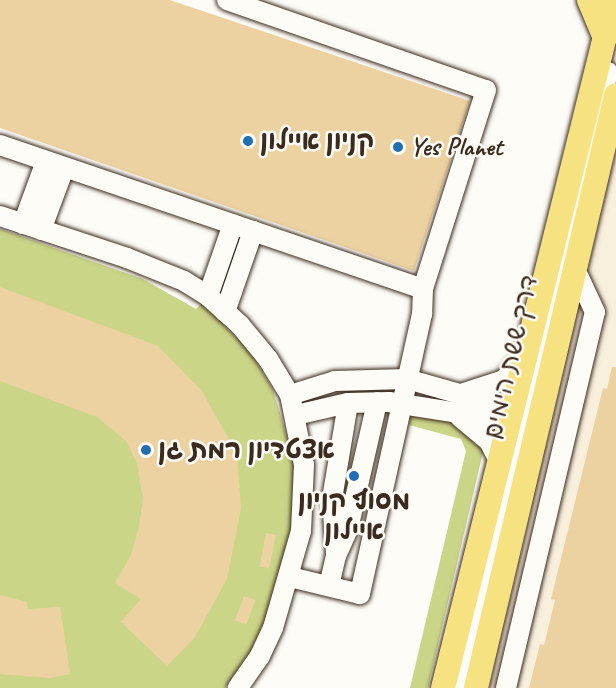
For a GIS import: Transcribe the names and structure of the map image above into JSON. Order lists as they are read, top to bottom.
{
  "streets": {
    "main road": ["דרך ששת הימים"]
  },
  "places": [
    "קניון איילון",
    "Yes Planet",
    "אצטדיון רמת גן",
    "מסוף קניון איילון"
  ]
}
